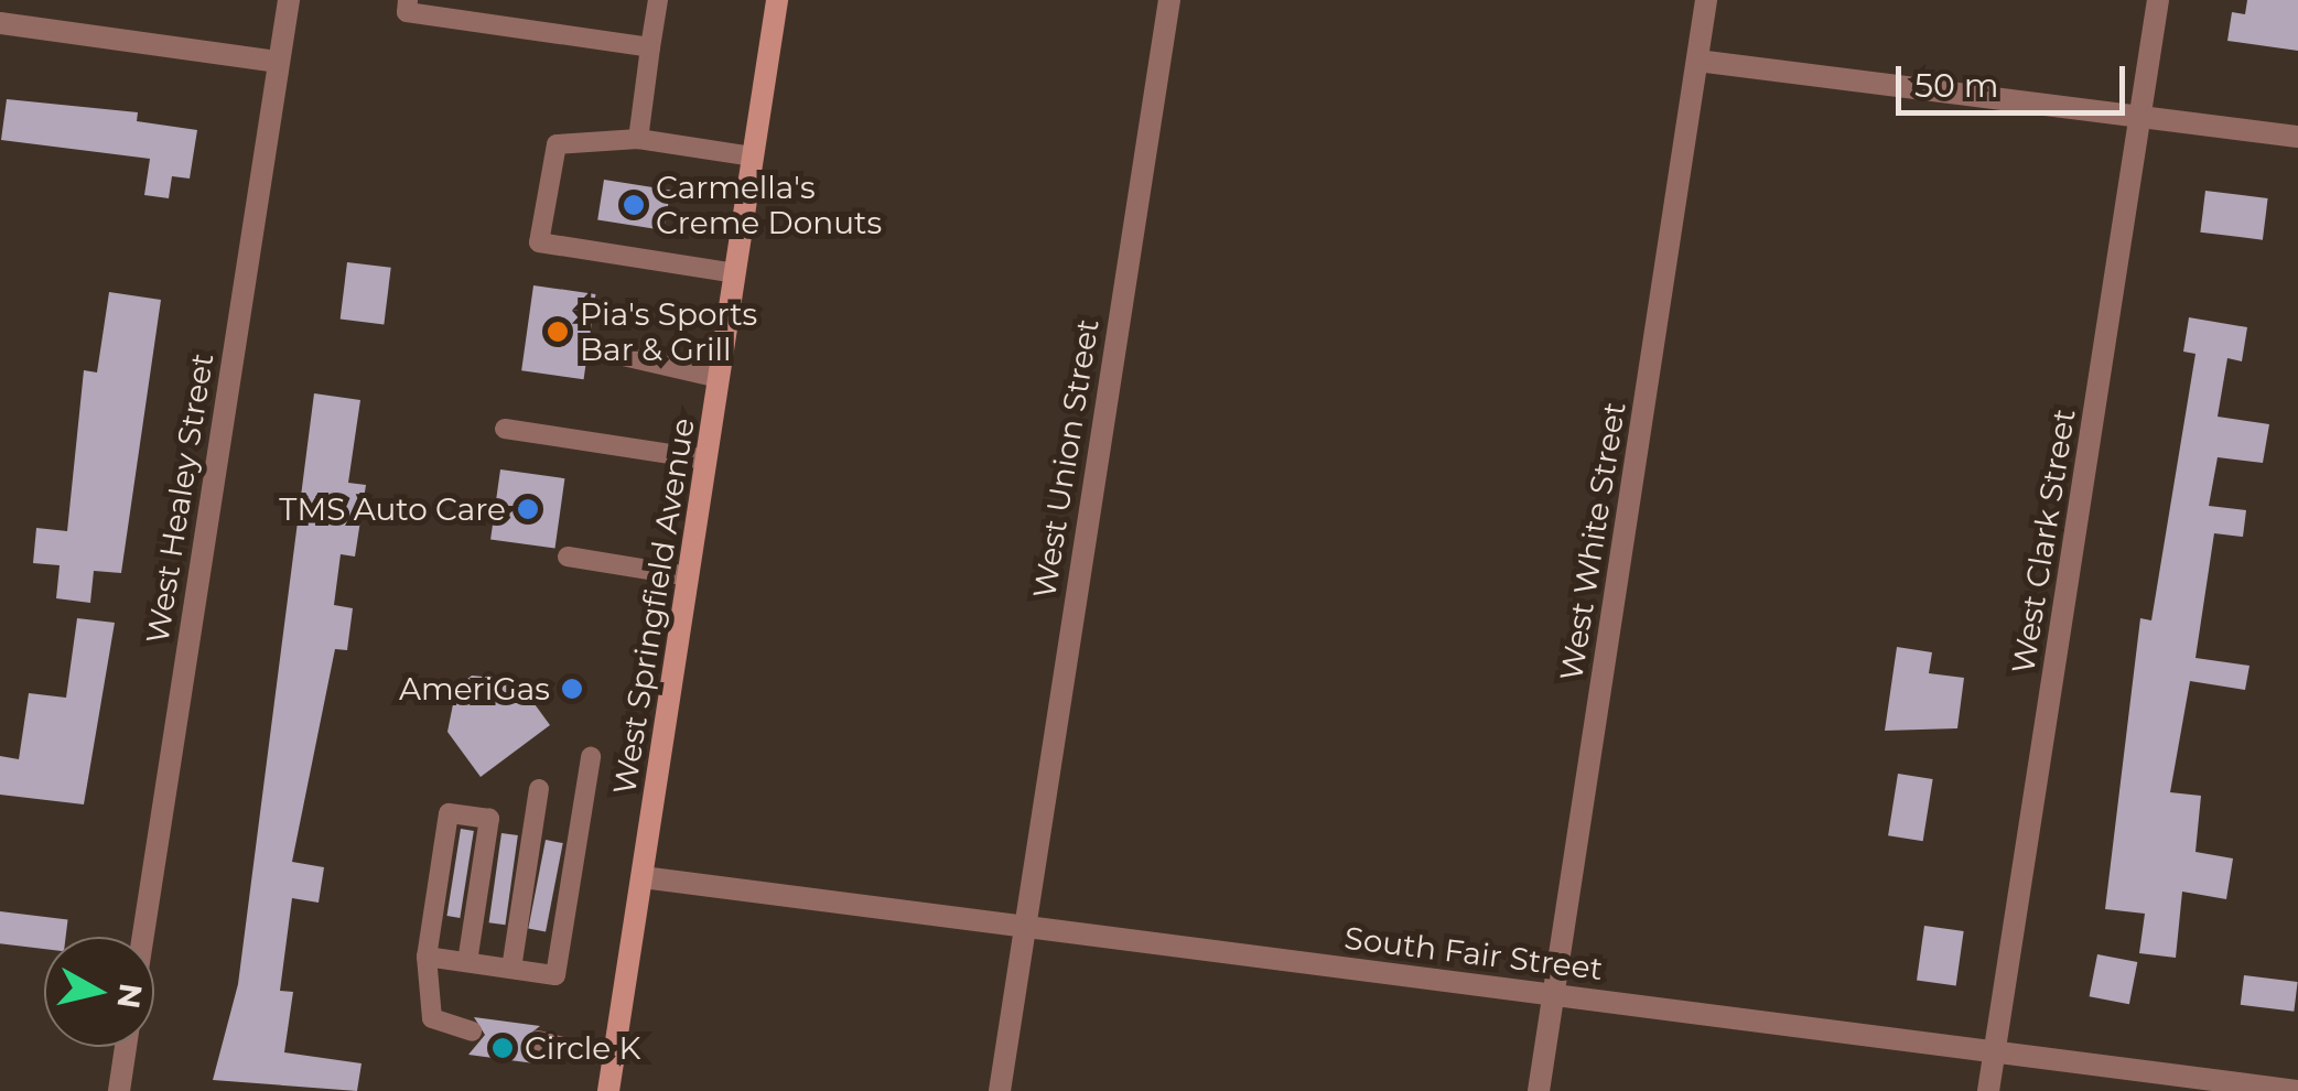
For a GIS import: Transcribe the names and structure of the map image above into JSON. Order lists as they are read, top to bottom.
{
  "streets": {
    "main road": ["West Springfield Avenue"],
    "street": [
      "West Union Street",
      "West Healey Street",
      "West White Street",
      "West Clark Street",
      "South Fair Street"
    ]
  },
  "crossings": [
    ["West Union Street", "South Fair Street"],
    ["West White Street", "South Fair Street"],
    ["West Clark Street", "South Fair Street"],
    ["West Springfield Avenue", "South Fair Street"]
  ],
  "places": [
    "Carmella's Creme Donuts",
    "Pia's Sports Bar & Grill",
    "TMS Auto Care",
    "AmeriGas",
    "Circle K"
  ],
  "scale_bar": "50 m",
  "north": "right"
}
